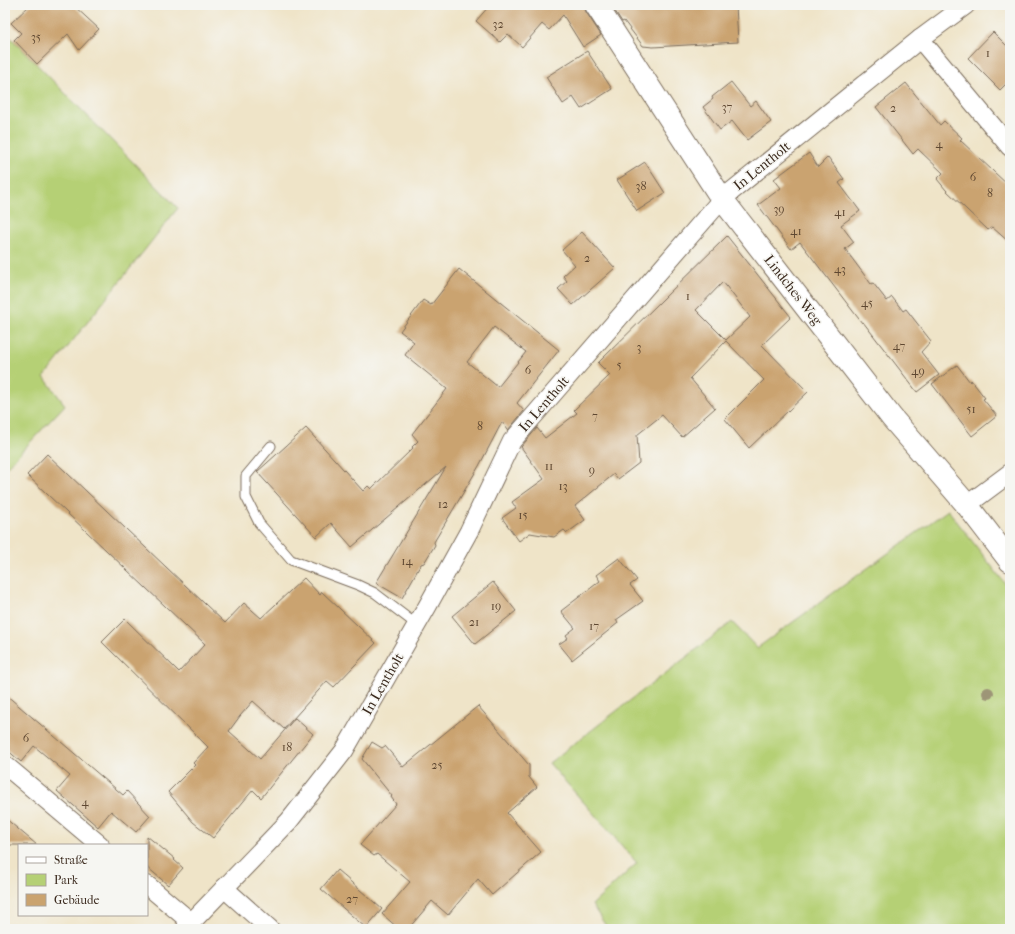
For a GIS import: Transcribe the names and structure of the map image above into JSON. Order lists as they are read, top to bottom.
{
  "streets": {
    "street": ["In Lentholt", "Lindches Weg"]
  },
  "crossings": [
    ["In Lentholt", "Lindches Weg"]
  ],
  "house_numbers": [
    "32",
    "35",
    "1",
    "37",
    "2",
    "4",
    "6",
    "38",
    "8",
    "39",
    "41",
    "41",
    "2",
    "43",
    "1",
    "45",
    "47",
    "3",
    "5",
    "6",
    "49",
    "51",
    "7",
    "8",
    "11",
    "9",
    "13",
    "12",
    "15",
    "14",
    "19",
    "21",
    "17",
    "6",
    "18",
    "25",
    "4",
    "27"
  ],
  "legend": ["Straße", "Park", "Gebäude"]
}
